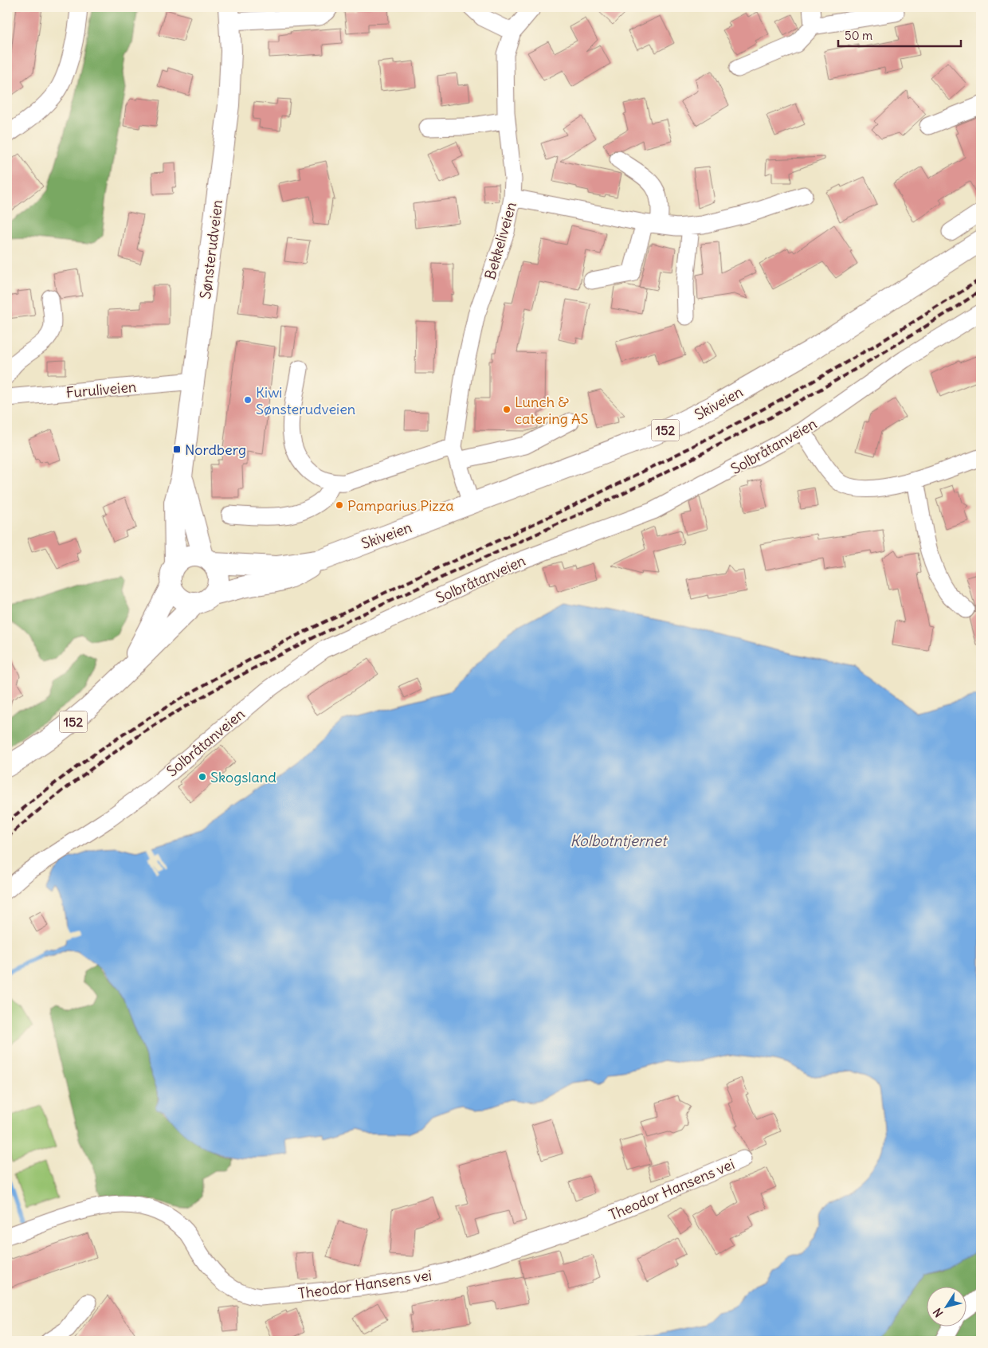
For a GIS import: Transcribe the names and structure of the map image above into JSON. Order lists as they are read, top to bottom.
{
  "streets": {
    "main road": ["Sønsterudveien", "Skiveien", "152"],
    "street": [
      "Bekkeliveien",
      "Furuliveien",
      "Solbråtanveien",
      "Theodor Hansens vei"
    ]
  },
  "crossings": [
    ["Bekkeliveien", "Skiveien"],
    ["Sønsterudveien", "Furuliveien"],
    ["Sønsterudveien", "Skiveien"],
    ["Sønsterudveien", "152"],
    ["Skiveien", "152"]
  ],
  "water": ["Kolbotntjernet"],
  "places": {
    "other": [
      "Kiwi Sønsterudveien",
      "Lunch & catering AS",
      "Pamparius Pizza",
      "Skogsland"
    ],
    "transit": ["Nordberg"]
  },
  "scale_bar": "50 m",
  "north": "bottom left"
}
